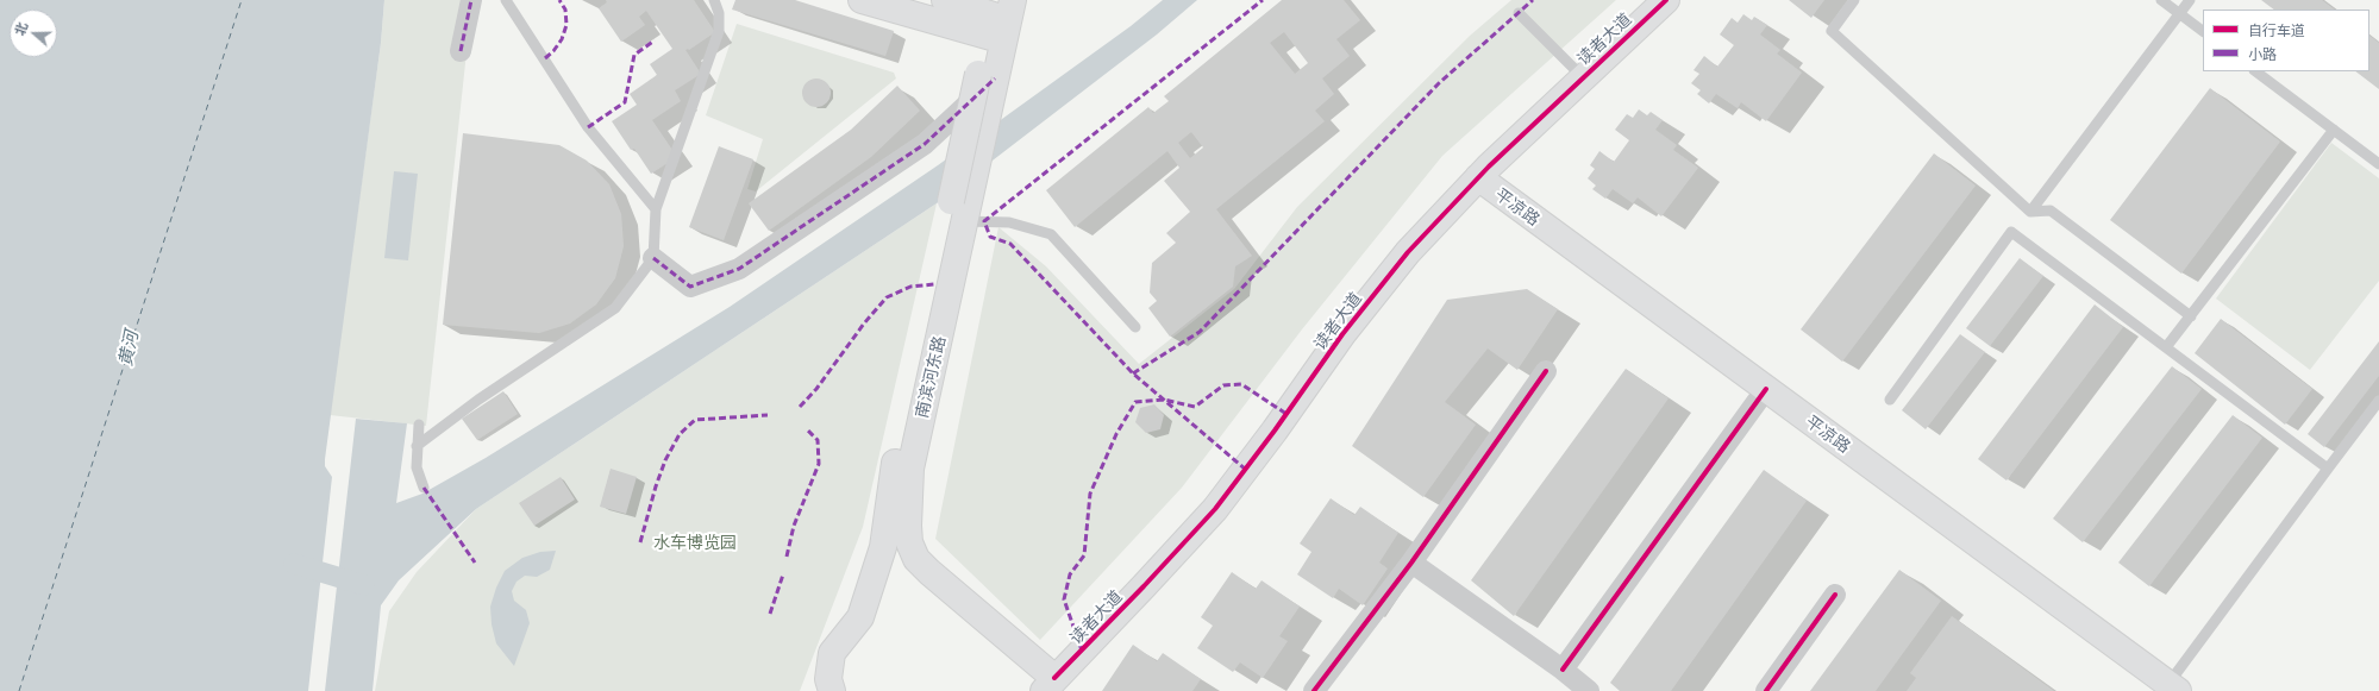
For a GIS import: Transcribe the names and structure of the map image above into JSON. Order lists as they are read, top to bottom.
{
  "streets": {
    "main road": ["读者大道", "平凉路", "南滨河东路"]
  },
  "crossings": [
    ["读者大道", "平凉路"],
    ["读者大道", "南滨河东路"]
  ],
  "water": ["黄河"],
  "parks": ["水车博览园"],
  "legend": ["自行车道", "小路"],
  "north": "left"
}
